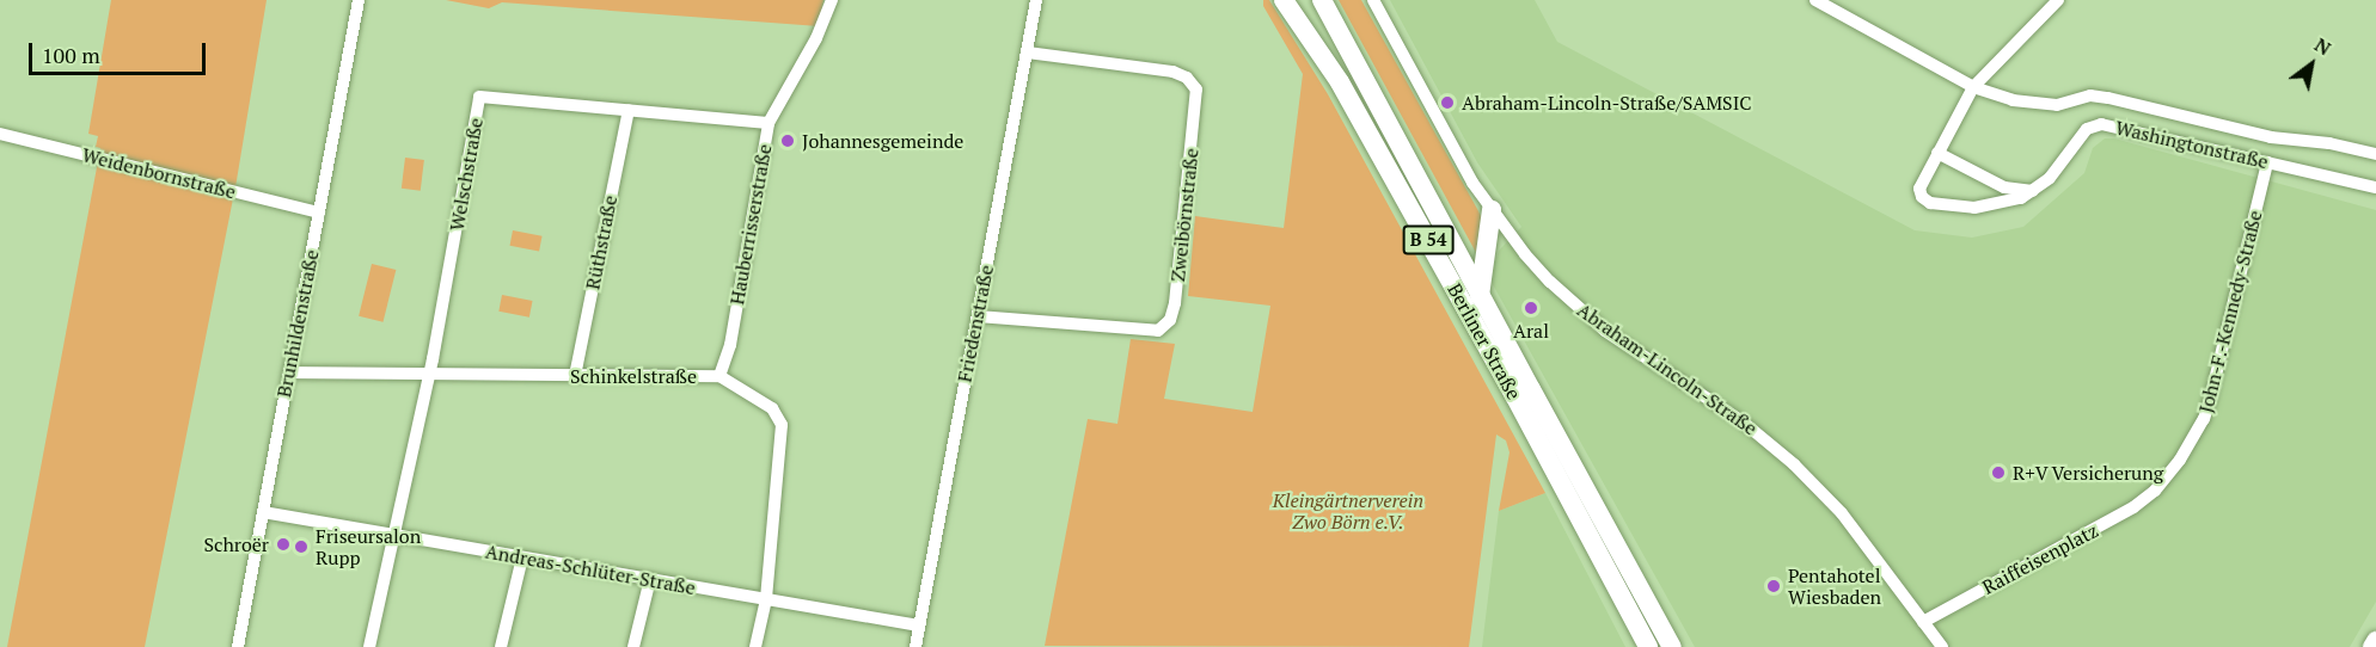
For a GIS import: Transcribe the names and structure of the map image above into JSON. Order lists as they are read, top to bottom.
{
  "streets": {
    "main road": ["B 54", "Berliner Straße"],
    "street": [
      "Washingtonstraße",
      "Weidenbornstraße",
      "Welschstraße",
      "Zweibörnstraße",
      "Hauberrisserstraße",
      "Rüthstraße",
      "John-F.-Kennedy-Straße",
      "Brunhildenstraße",
      "Friedenstraße",
      "Abraham-Lincoln-Straße",
      "Schinkelstraße",
      "Raiffeisenplatz",
      "Andreas-Schlüter-Straße"
    ]
  },
  "crossings": [
    ["Washingtonstraße", "John-F.-Kennedy-Straße"],
    ["Weidenbornstraße", "Brunhildenstraße"],
    ["Welschstraße", "Hauberrisserstraße"],
    ["Welschstraße", "Rüthstraße"],
    ["Welschstraße", "Schinkelstraße"],
    ["Welschstraße", "Andreas-Schlüter-Straße"],
    ["Zweibörnstraße", "Friedenstraße"],
    ["Hauberrisserstraße", "Schinkelstraße"],
    ["Rüthstraße", "Schinkelstraße"],
    ["John-F.-Kennedy-Straße", "Raiffeisenplatz"],
    ["Brunhildenstraße", "Schinkelstraße"],
    ["Brunhildenstraße", "Andreas-Schlüter-Straße"],
    ["Friedenstraße", "Andreas-Schlüter-Straße"],
    ["Abraham-Lincoln-Straße", "Raiffeisenplatz"],
    ["Schinkelstraße", "Andreas-Schlüter-Straße"]
  ],
  "parks": ["Kleingärtnerverein Zwo Börn e.V."],
  "places": [
    "Abraham-Lincoln-Straße/SAMSIC",
    "Johannesgemeinde",
    "Aral",
    "R+V Versicherung",
    "Schroër",
    "Friseursalon Rupp",
    "Pentahotel Wiesbaden"
  ],
  "scale_bar": "100 m",
  "north": "top right"
}
